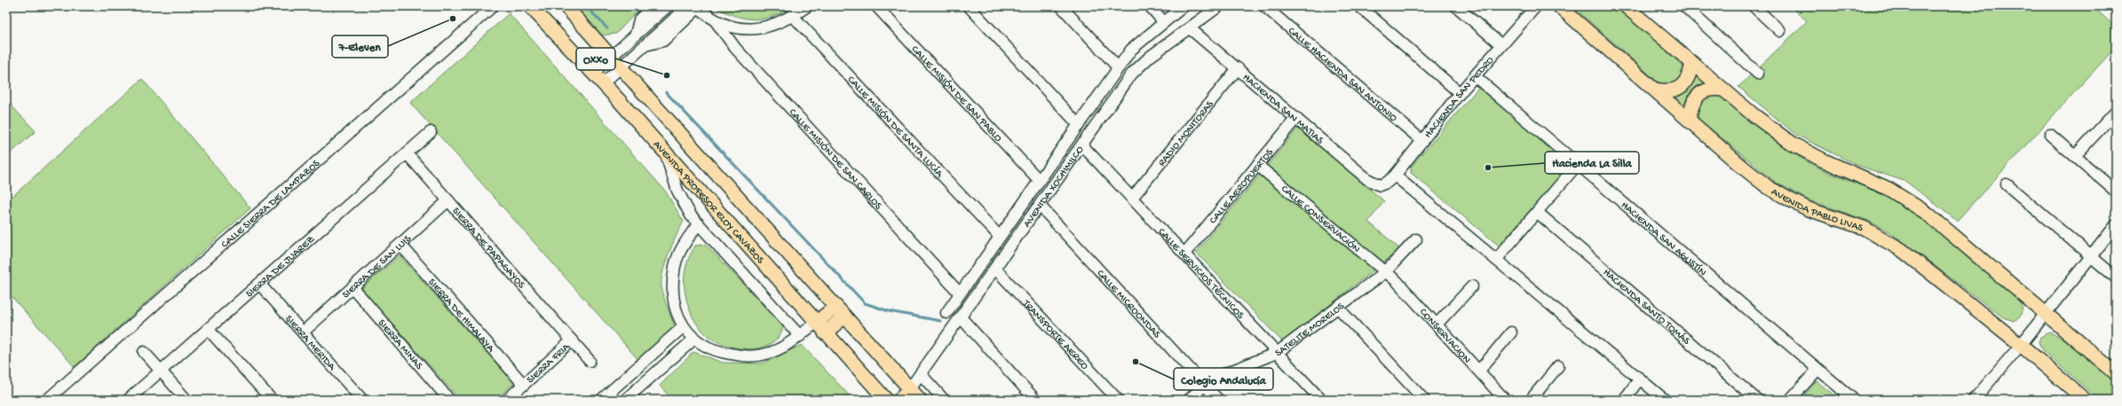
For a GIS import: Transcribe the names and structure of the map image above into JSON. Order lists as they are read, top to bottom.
{
  "streets": {
    "main road": ["AVENIDA PROFESOR ELOY CAVAZOS", "AVENIDA PABLO LIVAS"],
    "street": [
      "CALLE HACIENDA SAN ANTONIO",
      "CALLE MISIÓN DE SAN PABLO",
      "HACIENDA SAN PEDRO",
      "HACIENDA SAN MATIAS",
      "CALLE MISIÓN DE SANTA LUCÍA",
      "RADIO MONITORAS",
      "CALLE MISIÓN DE SAN CARLOS",
      "CALLE AEROPUERTOS",
      "AVENIDA XOCHIMILCO",
      "CALLE SIERRA DE LAMPAZOS",
      "CALLE CONSERVACIÓN",
      "HACIENDA SAN AGUSTÍN",
      "SIERRA DE PAPAGAYOS",
      "SIERRA DE JUAREZ",
      "SIERRA DE SAN LUIS",
      "CALLE SERVICIOS TÉCNICOS",
      "CALLE MICROONDAS",
      "HACIENDA SANTO TOMÁS",
      "SIERRA DE HIMALAYA",
      "SATELITE MORELOS",
      "TRANSPORTE AEREO",
      "CONSERVACION",
      "SIERRA MERIDA",
      "SIERRA MINAS",
      "SIERRA FRIA"
    ]
  },
  "crossings": [
    ["CALLE HACIENDA SAN ANTONIO", "HACIENDA SAN PEDRO"],
    ["HACIENDA SAN PEDRO", "HACIENDA SAN MATIAS"],
    ["HACIENDA SAN PEDRO", "HACIENDA SAN AGUSTÍN"],
    ["HACIENDA SAN MATIAS", "RADIO MONITORAS"],
    ["HACIENDA SAN MATIAS", "CALLE AEROPUERTOS"],
    ["HACIENDA SAN MATIAS", "AVENIDA XOCHIMILCO"],
    ["RADIO MONITORAS", "CALLE SERVICIOS TÉCNICOS"],
    ["CALLE AEROPUERTOS", "CALLE CONSERVACIÓN"],
    ["CALLE AEROPUERTOS", "CALLE SERVICIOS TÉCNICOS"],
    ["AVENIDA XOCHIMILCO", "CALLE SERVICIOS TÉCNICOS"],
    ["AVENIDA XOCHIMILCO", "CALLE MICROONDAS"],
    ["AVENIDA XOCHIMILCO", "TRANSPORTE AEREO"],
    ["CALLE CONSERVACIÓN", "SATELITE MORELOS"],
    ["CALLE CONSERVACIÓN", "CONSERVACION"],
    ["SIERRA DE PAPAGAYOS", "SIERRA DE JUAREZ"],
    ["SIERRA DE PAPAGAYOS", "SIERRA DE SAN LUIS"],
    ["SIERRA DE PAPAGAYOS", "SIERRA FRIA"],
    ["SIERRA DE JUAREZ", "SIERRA MERIDA"],
    ["SIERRA DE SAN LUIS", "SIERRA DE HIMALAYA"],
    ["SIERRA DE SAN LUIS", "SIERRA MERIDA"],
    ["SIERRA DE SAN LUIS", "SIERRA MINAS"],
    ["CALLE SERVICIOS TÉCNICOS", "SATELITE MORELOS"],
    ["CALLE MICROONDAS", "SATELITE MORELOS"],
    ["SIERRA DE HIMALAYA", "SIERRA FRIA"],
    ["SATELITE MORELOS", "CONSERVACION"]
  ],
  "places": [
    "7-Eleven",
    "Oxxo",
    "Hacienda La Silla",
    "Colegio Andalucía"
  ]
}
